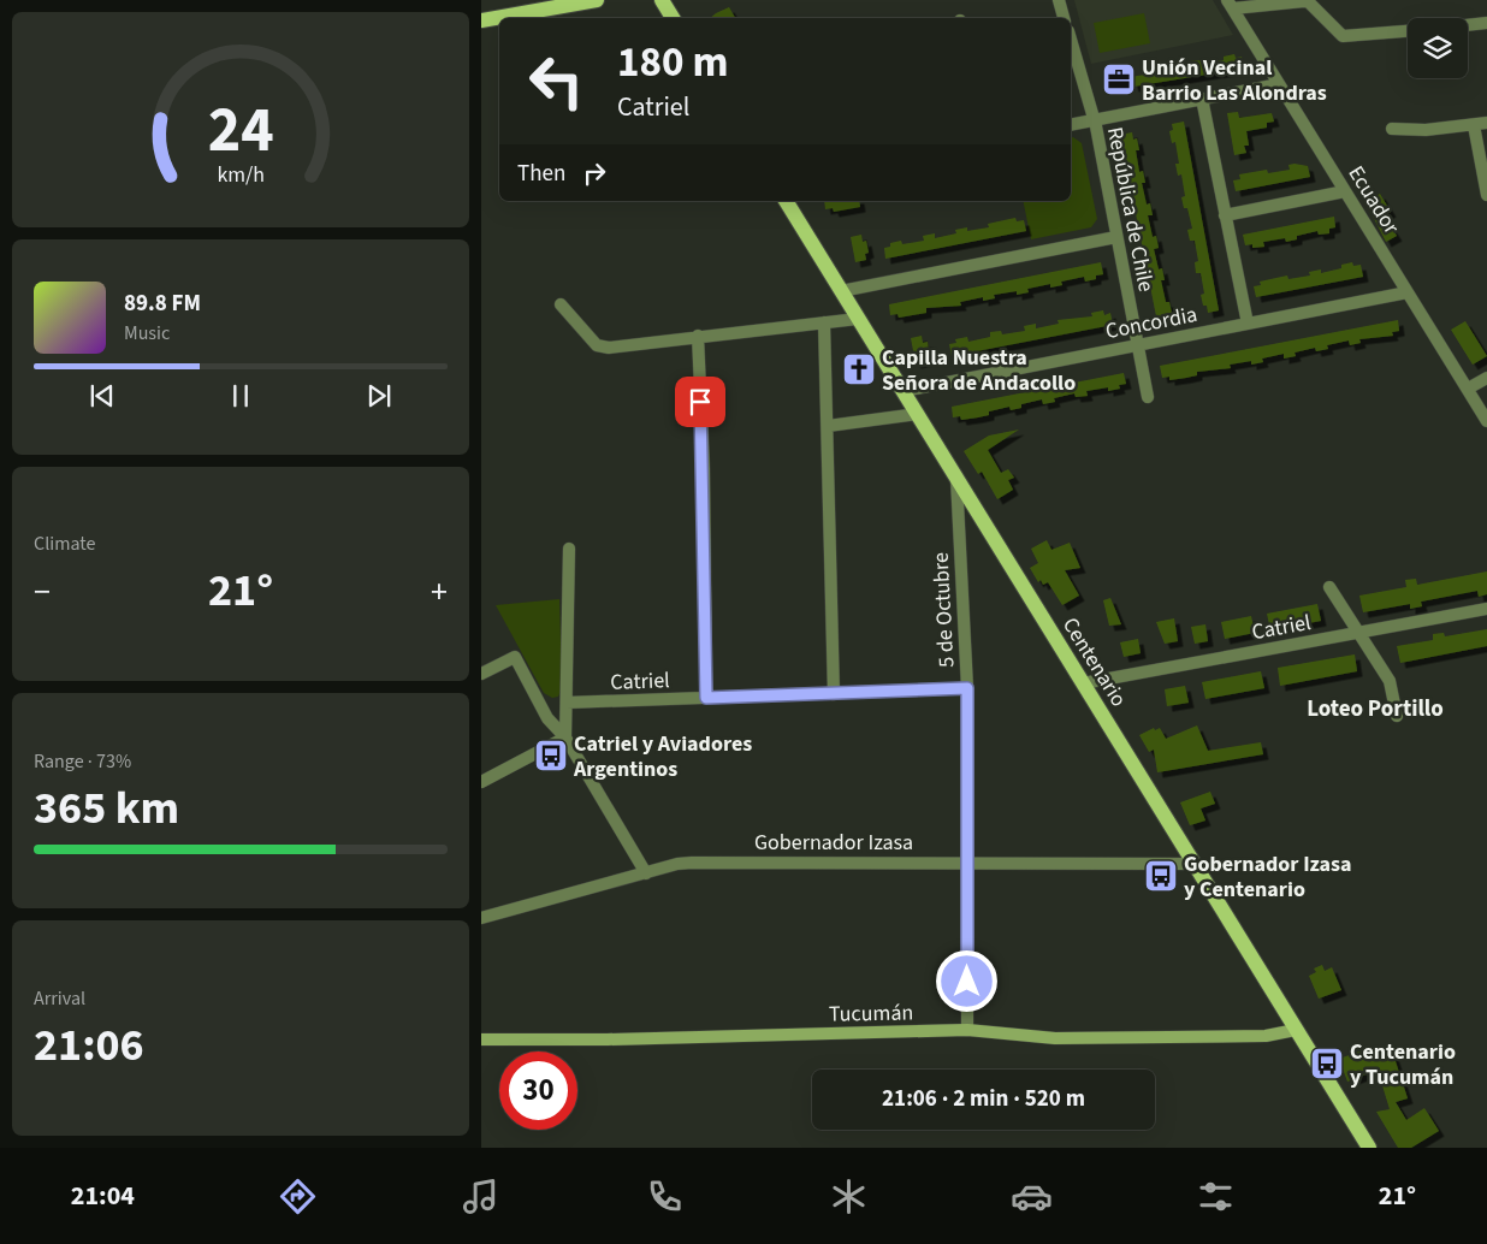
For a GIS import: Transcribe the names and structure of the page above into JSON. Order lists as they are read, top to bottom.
{
  "streets": {
    "main road": ["Centenario", "Tucumán"],
    "street": [
      "Ecuador",
      "República de Chile",
      "Concordia",
      "5 de Octubre",
      "Catriel",
      "Gobernador Izasa"
    ]
  },
  "crossings": [
    ["Ecuador", "Concordia"],
    ["República de Chile", "Concordia"],
    ["Concordia", "Centenario"],
    ["5 de Octubre", "Catriel"],
    ["5 de Octubre", "Centenario"],
    ["5 de Octubre", "Gobernador Izasa"],
    ["5 de Octubre", "Tucumán"],
    ["Catriel", "Centenario"],
    ["Centenario", "Gobernador Izasa"],
    ["Centenario", "Tucumán"]
  ],
  "districts": ["Loteo Portillo"],
  "places": {
    "office": ["Unión Vecinal Barrio Las Alondras"],
    "church": ["Capilla Nuestra Señora de Andacollo"],
    "bus stop": ["Catriel y Aviadores Argentinos", "Gobernador Izasa y Centenario", "Centenario y Tucumán"]
  },
  "page": {
    "turn": ["180 m", "Catriel"],
    "then": "Then",
    "song": ["89.8 FM", "Music"],
    "tile": [
      "Climate",
      ["Range · 73%", "365 km"],
      ["Arrival", "21:06"]
    ],
    "heat": ["−", "21°", "+"],
    "limit": "30",
    "trip": "21:06 · 2 min · 520 m",
    "tabs": ["21:04", "21°"],
    "gauge": ["24", "km/h"]
  }
}
